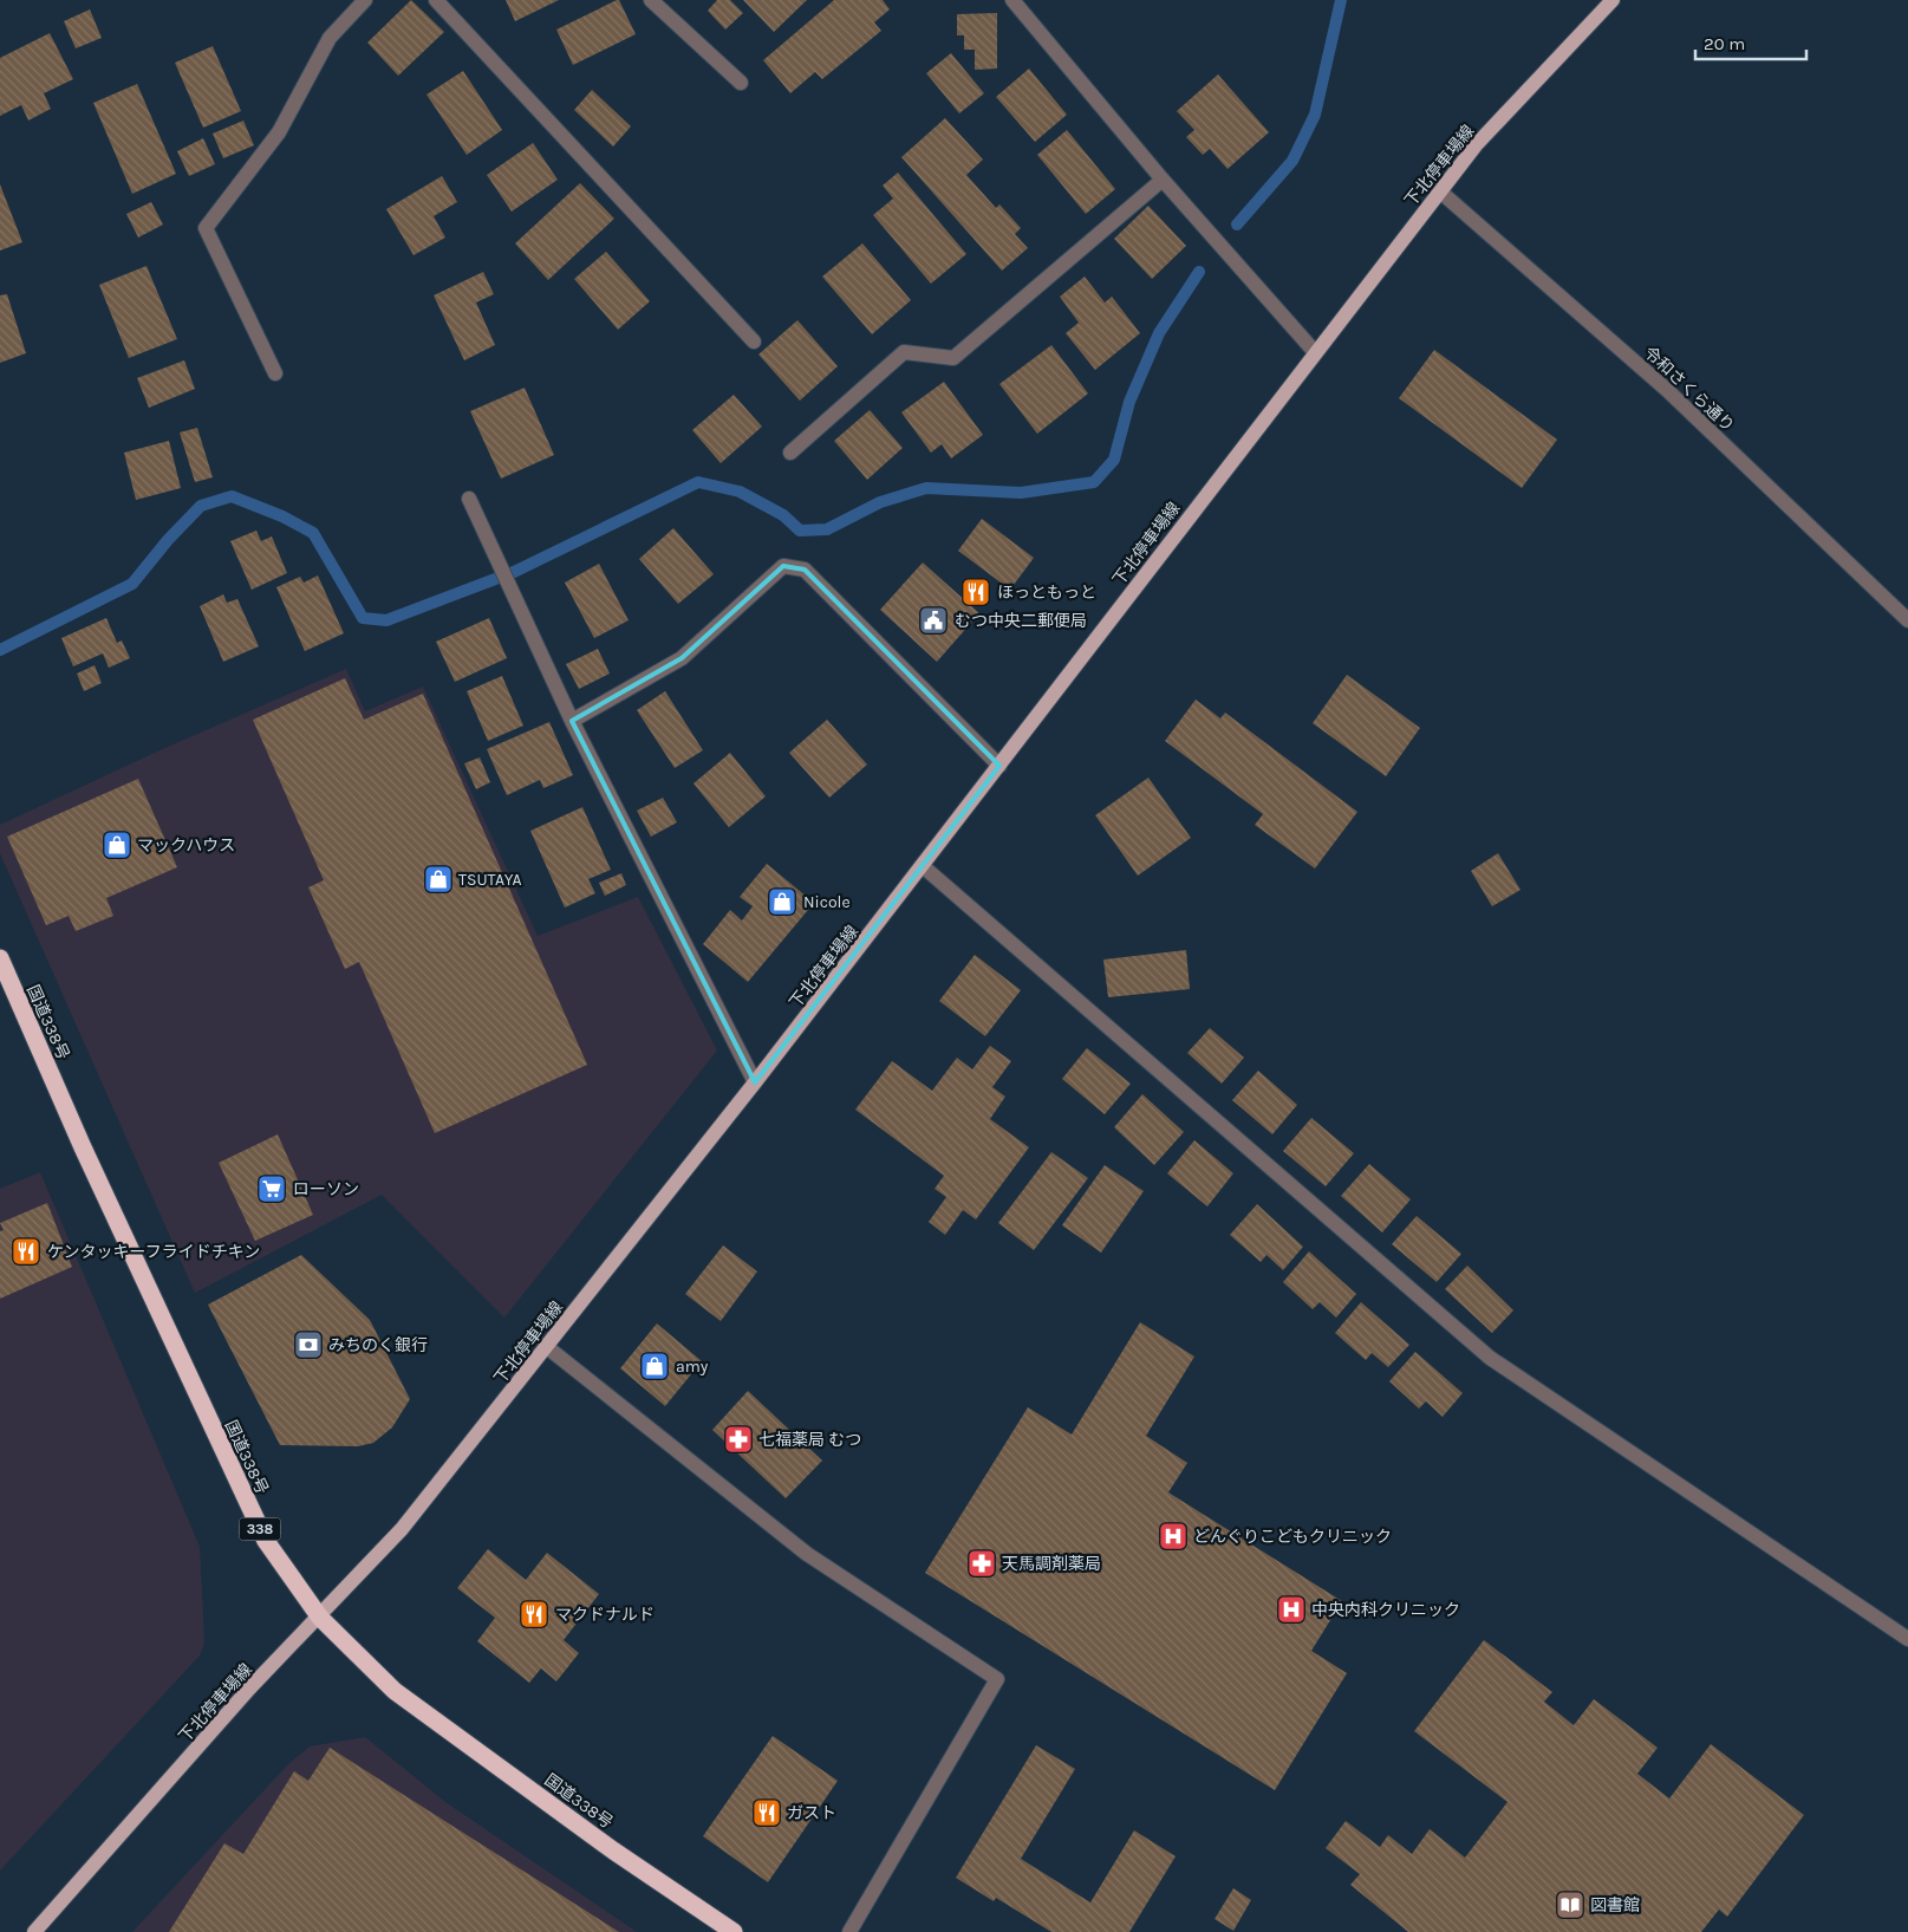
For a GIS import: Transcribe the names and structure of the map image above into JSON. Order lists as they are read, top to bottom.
{
  "streets": {
    "highway": ["国道338号", "338"],
    "main road": ["下北停車場線"],
    "street": ["令和さくら通り"]
  },
  "crossings": [
    ["下北停車場線", "令和さくら通り"],
    ["下北停車場線", "国道338号"]
  ],
  "places": {
    "restaurant": [
      "ほっともっと",
      "ケンタッキーフライドチキン",
      "マクドナルド",
      "ガスト"
    ],
    "public building": ["むつ中央二郵便局"],
    "shop": [
      "マックハウス",
      "TSUTAYA",
      "Nicole",
      "amy"
    ],
    "supermarket": ["ローソン"],
    "bank": ["みちのく銀行"],
    "pharmacy": ["七福薬局 むつ", "天馬調剤薬局"],
    "hospital": ["どんぐりこどもクリニック", "中央内科クリニック"],
    "library": ["図書館"]
  },
  "scale_bar": "20 m"
}
